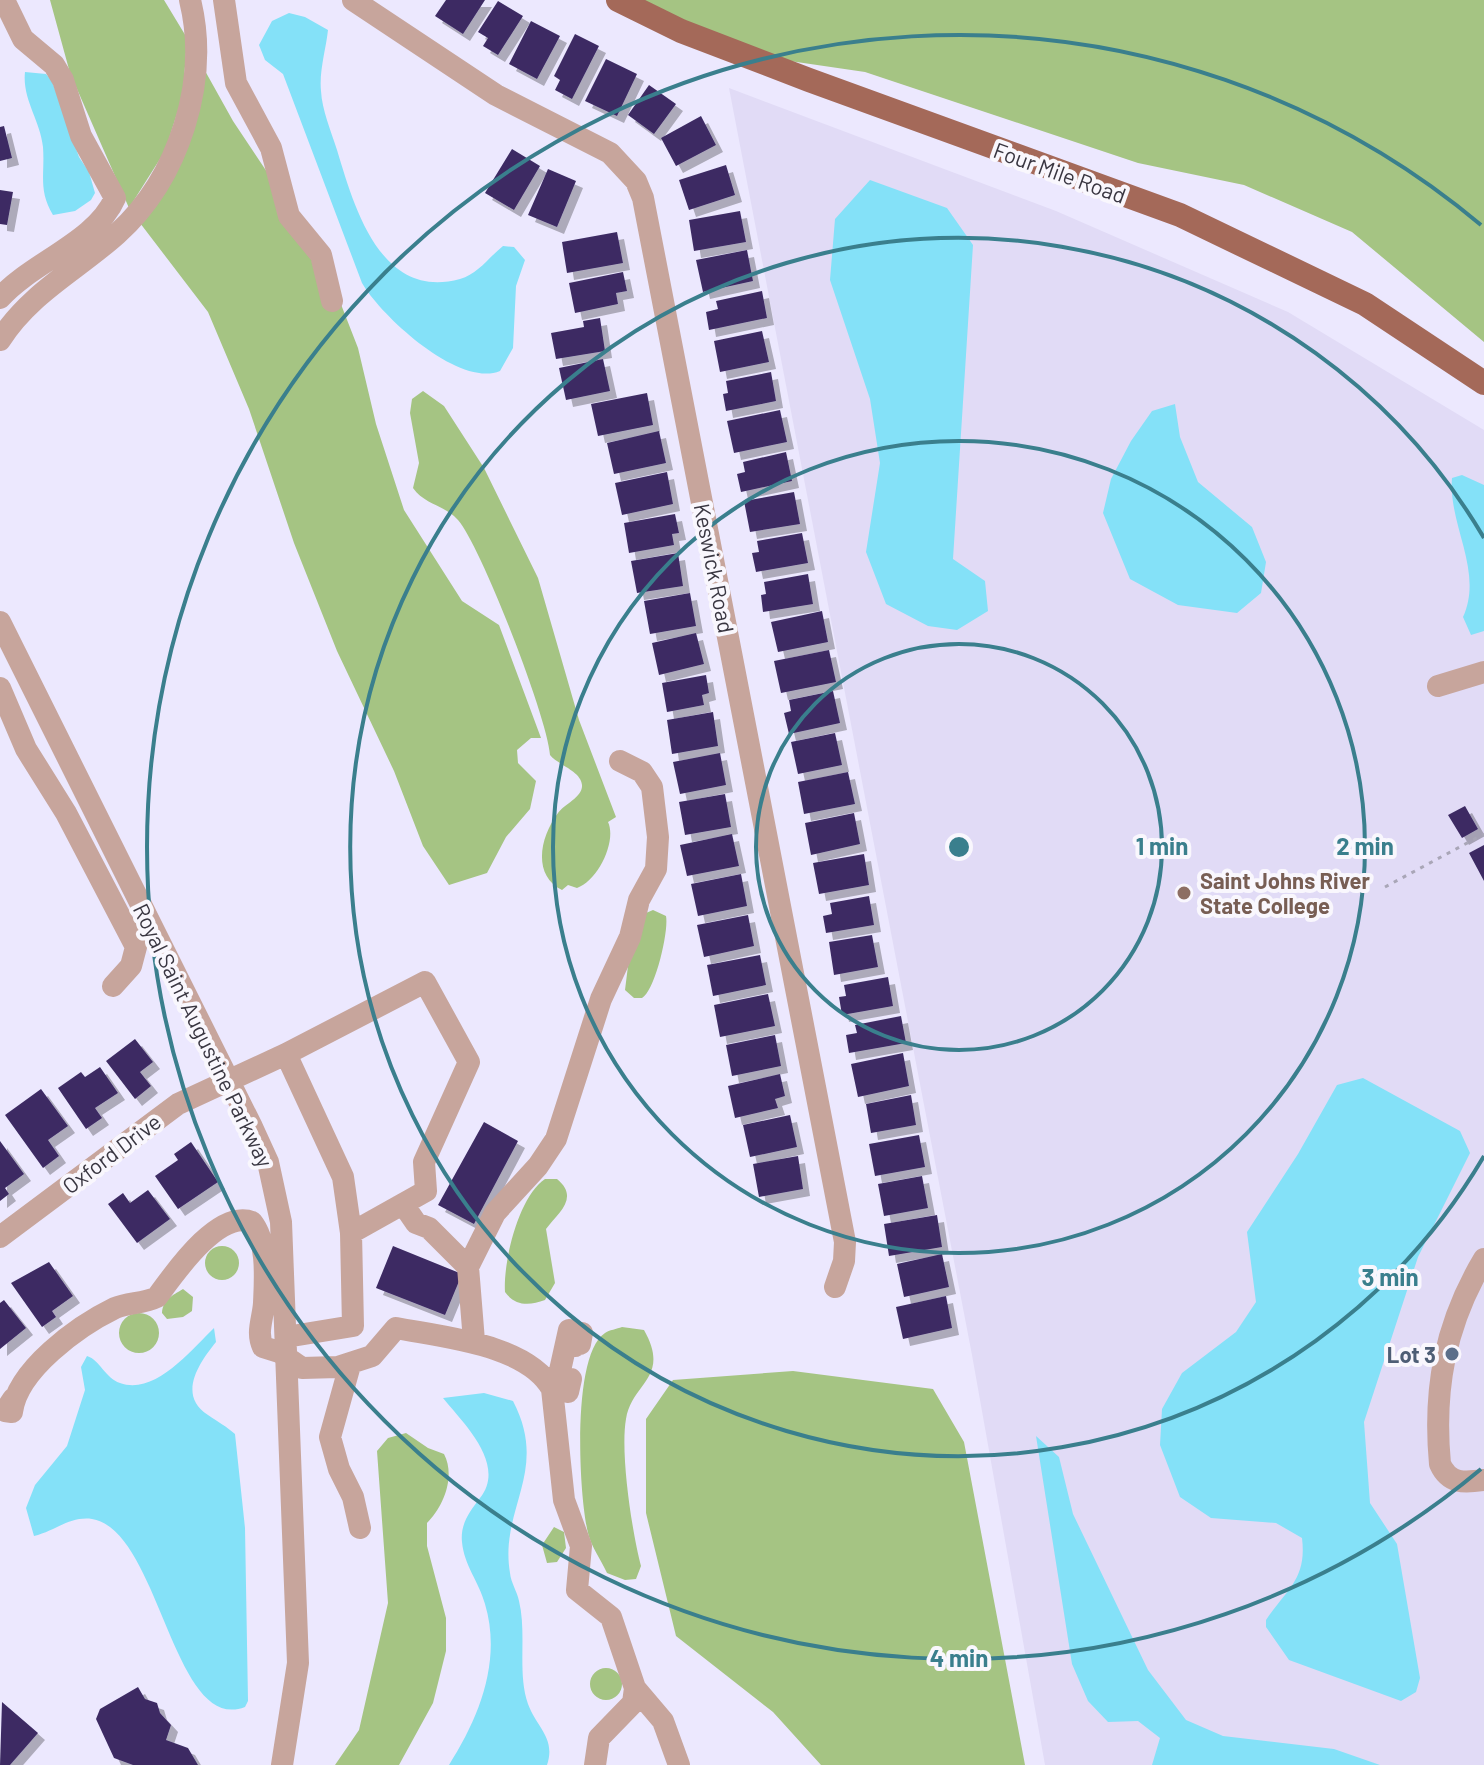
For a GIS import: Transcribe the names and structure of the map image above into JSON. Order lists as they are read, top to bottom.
{
  "streets": {
    "main road": ["Four Mile Road"],
    "street": ["Keswick Road", "Royal Saint Augustine Parkway", "Oxford Drive"]
  },
  "crossings": [
    ["Royal Saint Augustine Parkway", "Oxford Drive"]
  ],
  "places": ["Saint Johns River State College", "Lot 3"],
  "rings": [
    "1 min",
    "2 min",
    "3 min",
    "4 min"
  ]
}
